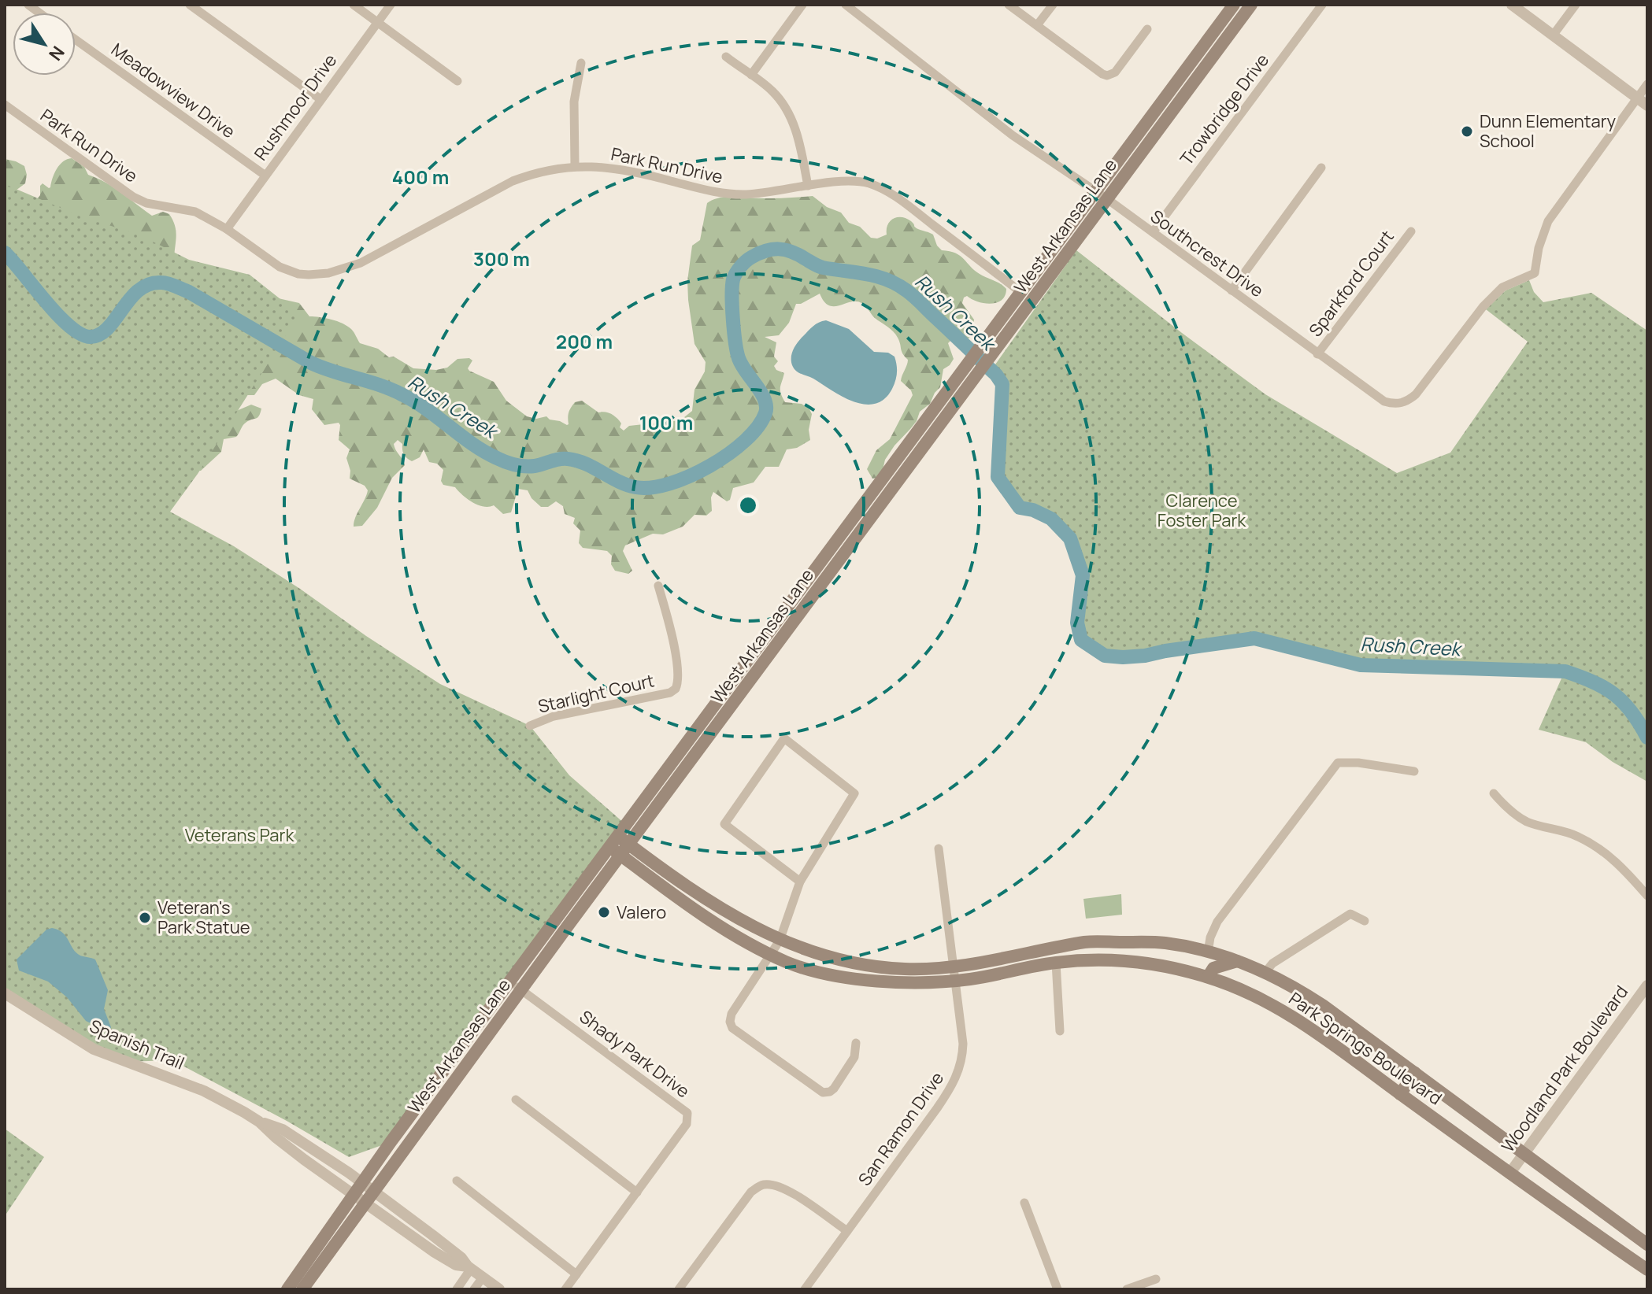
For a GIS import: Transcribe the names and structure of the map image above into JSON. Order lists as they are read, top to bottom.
{
  "streets": {
    "main road": ["West Arkansas Lane", "Park Springs Boulevard"],
    "street": [
      "Meadowview Drive",
      "Rushmoor Drive",
      "Trowbridge Drive",
      "Park Run Drive",
      "Southcrest Drive",
      "Sparkford Court",
      "Starlight Court",
      "Spanish Trail",
      "Shady Park Drive",
      "Woodland Park Boulevard",
      "San Ramon Drive"
    ]
  },
  "crossings": [
    ["Meadowview Drive", "Rushmoor Drive"],
    ["Rushmoor Drive", "Park Run Drive"],
    ["Trowbridge Drive", "Southcrest Drive"],
    ["Park Run Drive", "West Arkansas Lane"],
    ["West Arkansas Lane", "Southcrest Drive"],
    ["West Arkansas Lane", "Spanish Trail"],
    ["West Arkansas Lane", "Park Springs Boulevard"],
    ["West Arkansas Lane", "Shady Park Drive"],
    ["Southcrest Drive", "Sparkford Court"],
    ["Park Springs Boulevard", "Woodland Park Boulevard"],
    ["Park Springs Boulevard", "San Ramon Drive"]
  ],
  "water": ["Rush Creek"],
  "parks": ["Clarence Foster Park", "Veterans Park"],
  "places": ["Dunn Elementary School", "Valero", "Veteran's Park Statue"],
  "north": "bottom right",
  "rings": [
    "400 m",
    "300 m",
    "200 m",
    "100 m"
  ]
}
